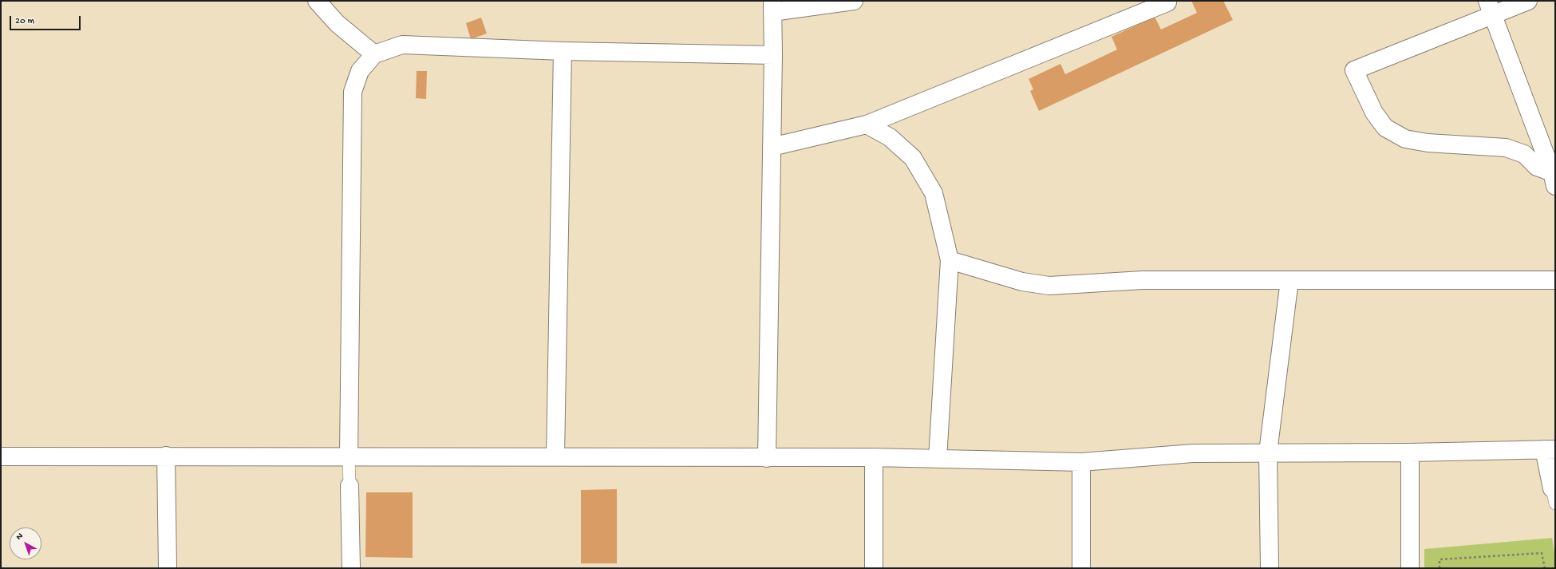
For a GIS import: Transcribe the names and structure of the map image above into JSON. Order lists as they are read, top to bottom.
{
  "scale_bar": "20 m",
  "north": "top left"
}
